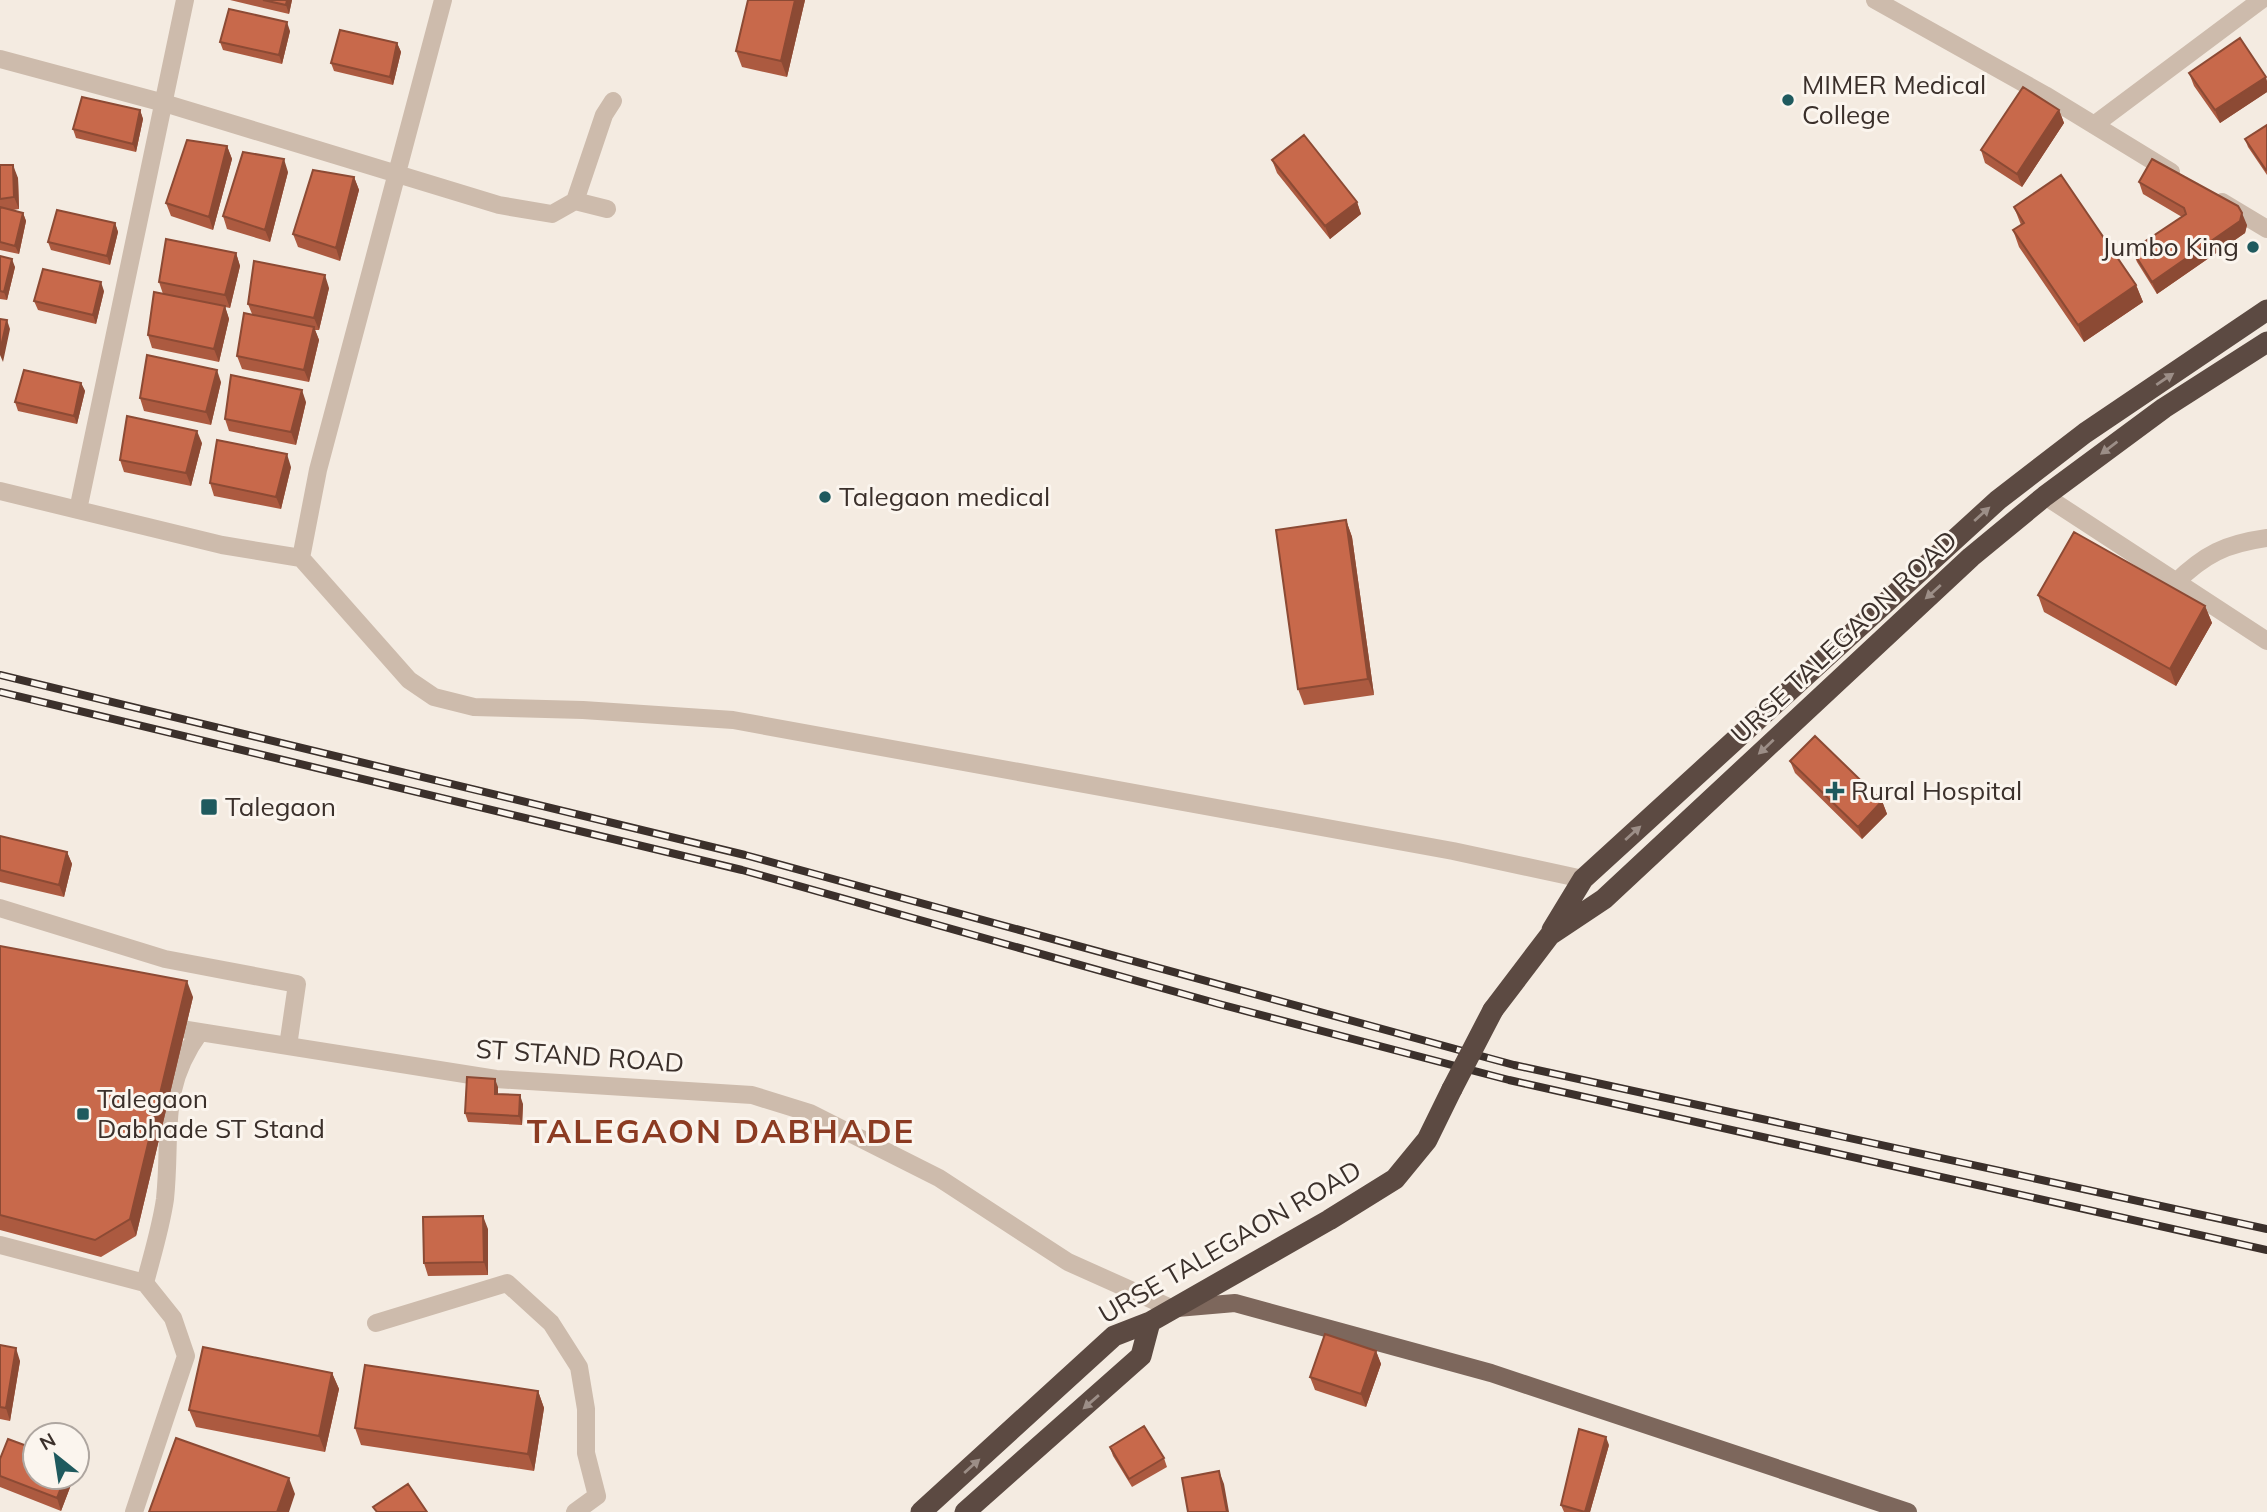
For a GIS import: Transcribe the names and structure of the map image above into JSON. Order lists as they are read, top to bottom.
{
  "streets": {
    "highway": ["URSE TALEGAON ROAD"],
    "street": ["ST STAND ROAD"]
  },
  "crossings": [
    ["URSE TALEGAON ROAD", "ST STAND ROAD"]
  ],
  "districts": ["TALEGAON DABHADE"],
  "places": {
    "other": ["MIMER Medical College", "Jumbo King", "Talegaon medical"],
    "health": ["Rural Hospital"],
    "transit": ["Talegaon", "Talegaon Dabhade ST Stand"]
  },
  "north": "top left"
}
